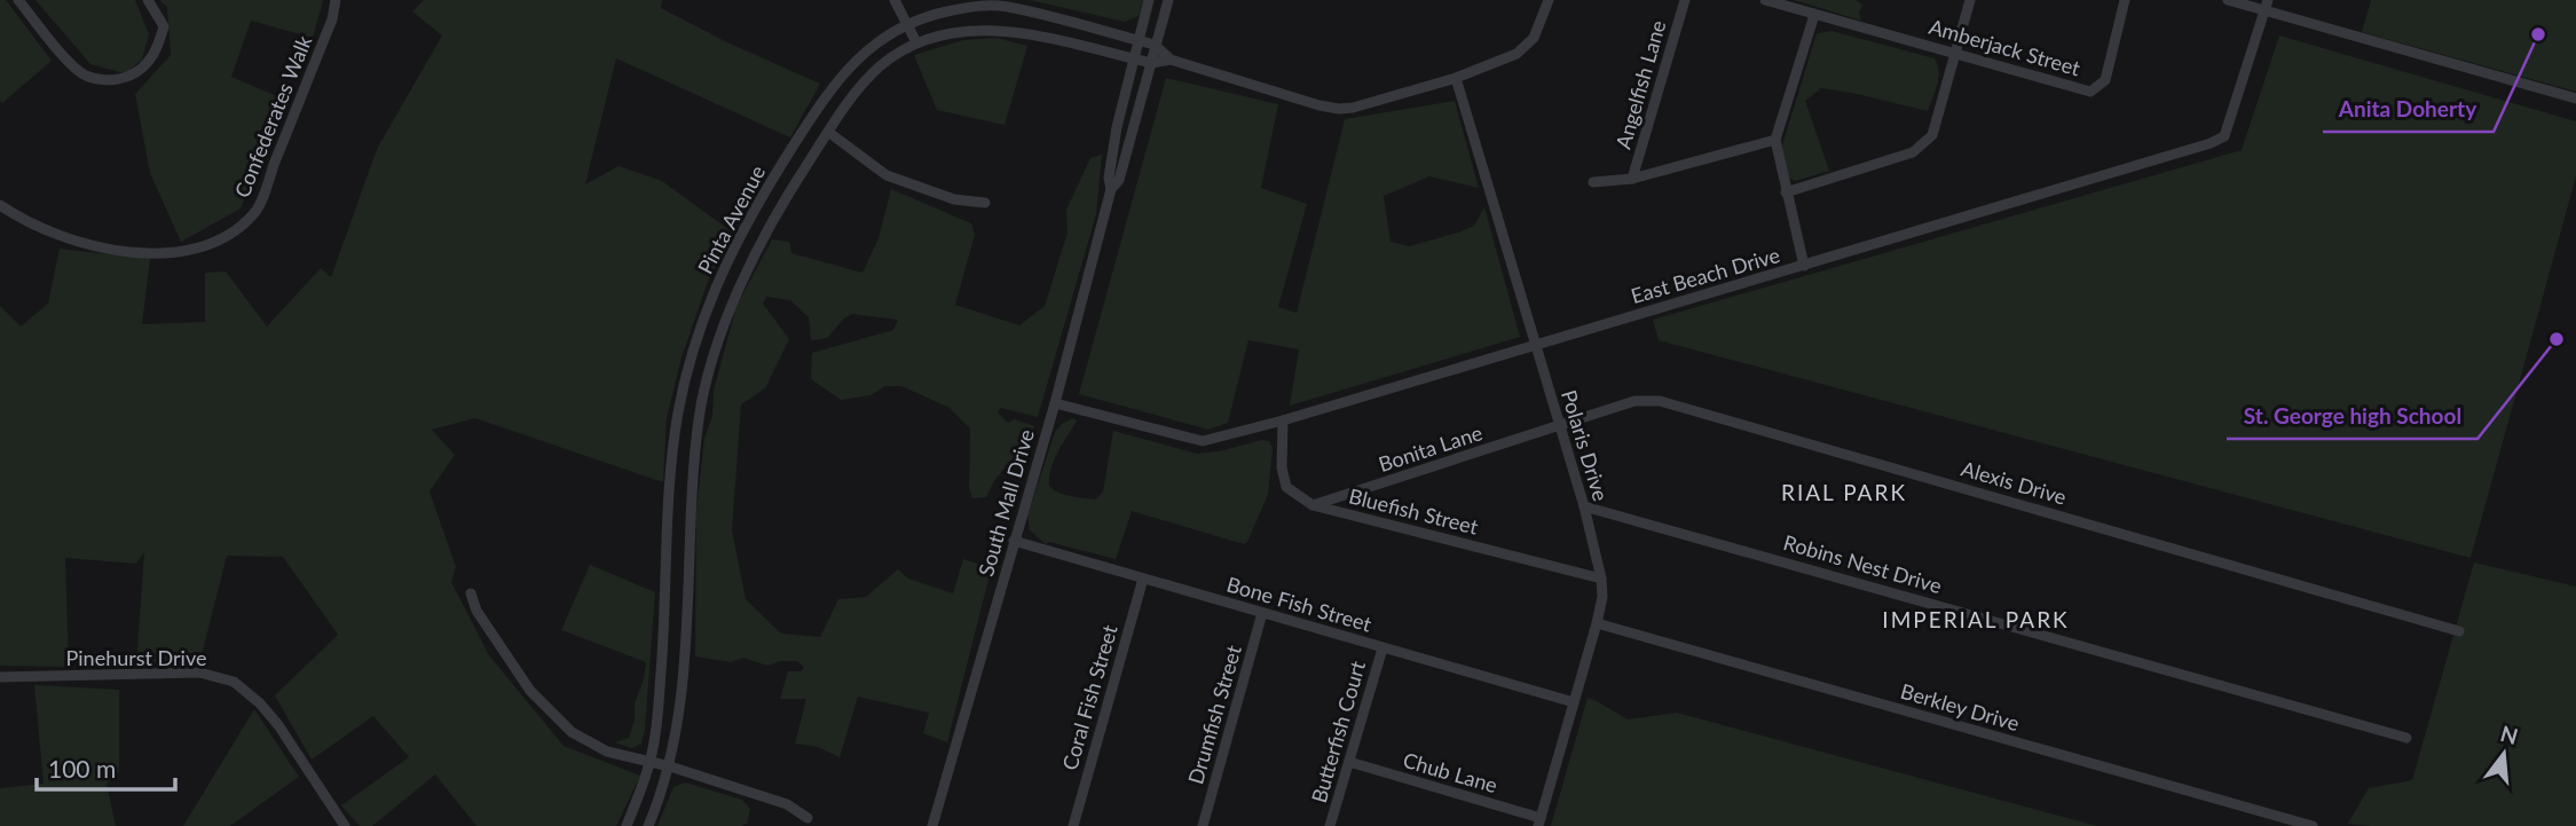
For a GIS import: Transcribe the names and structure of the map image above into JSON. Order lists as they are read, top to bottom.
{
  "streets": {
    "street": [
      "Amberjack Street",
      "Angelfish Lane",
      "Confederates Walk",
      "Pinta Avenue",
      "East Beach Drive",
      "Polaris Drive",
      "Bonita Lane",
      "Alexis Drive",
      "South Mall Drive",
      "Bluefish Street",
      "Robins Nest Drive",
      "Bone Fish Street",
      "Pinehurst Drive",
      "Coral Fish Street",
      "Berkley Drive",
      "Drumfish Street",
      "Butterfish Court",
      "Chub Lane"
    ]
  },
  "crossings": [
    ["Pinta Avenue", "South Mall Drive"],
    ["East Beach Drive", "Polaris Drive"],
    ["East Beach Drive", "South Mall Drive"],
    ["East Beach Drive", "Bluefish Street"],
    ["Polaris Drive", "Bonita Lane"],
    ["Polaris Drive", "Alexis Drive"],
    ["Polaris Drive", "Bluefish Street"],
    ["Polaris Drive", "Robins Nest Drive"],
    ["Polaris Drive", "Bone Fish Street"],
    ["Polaris Drive", "Berkley Drive"],
    ["Polaris Drive", "Chub Lane"],
    ["Bonita Lane", "Alexis Drive"],
    ["Bonita Lane", "Bluefish Street"],
    ["South Mall Drive", "Bone Fish Street"],
    ["Bone Fish Street", "Coral Fish Street"],
    ["Bone Fish Street", "Drumfish Street"],
    ["Bone Fish Street", "Butterfish Court"],
    ["Butterfish Court", "Chub Lane"]
  ],
  "districts": ["RIAL PARK", "IMPERIAL PARK"],
  "places": ["Anita Doherty", "St. George high School"],
  "scale_bar": "100 m",
  "north": "top"
}
